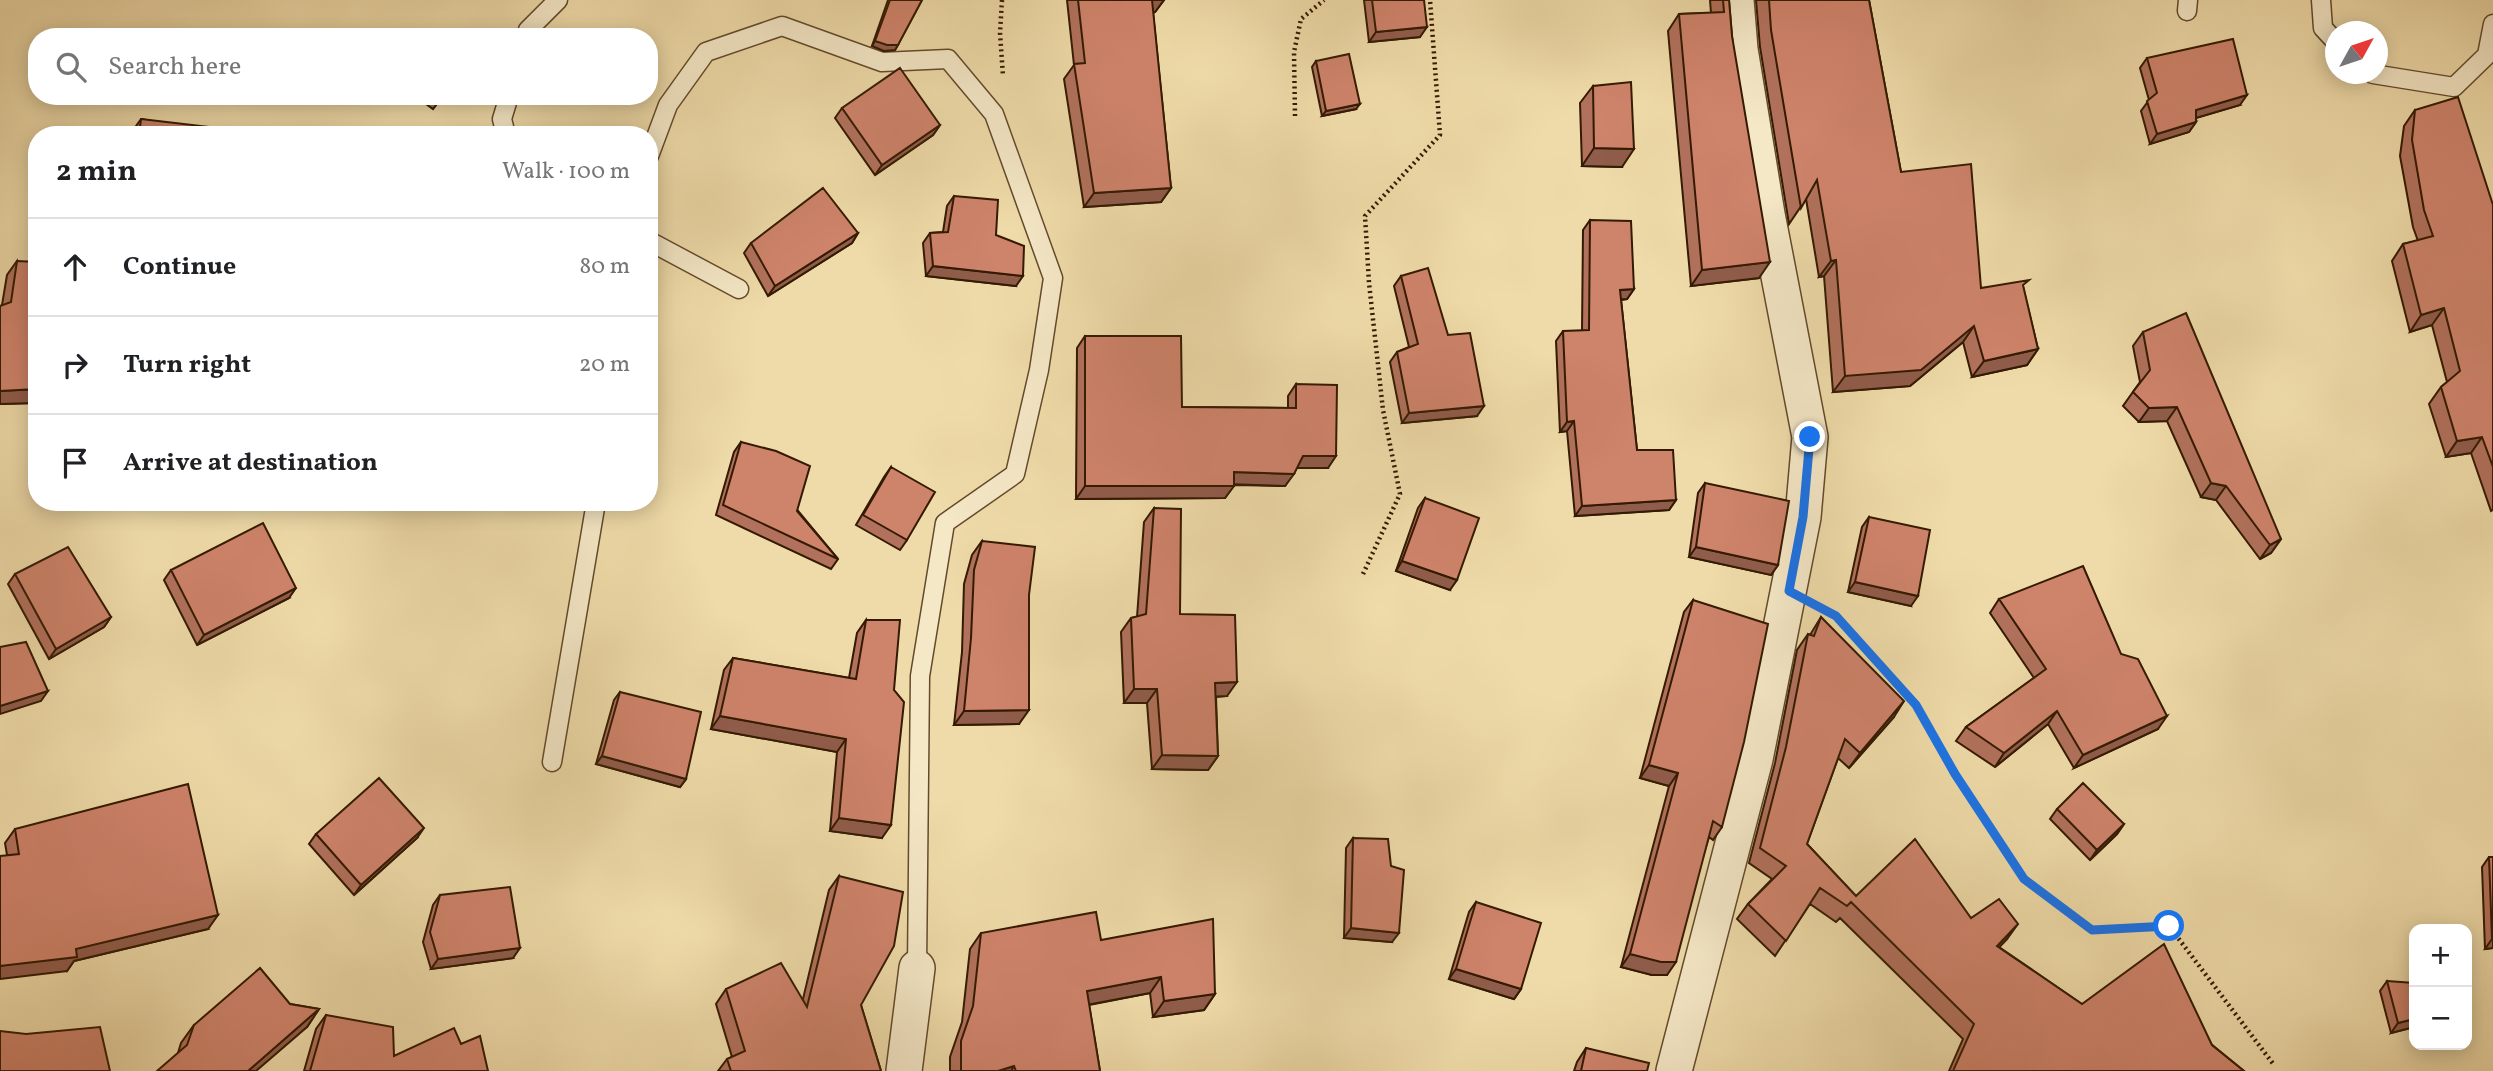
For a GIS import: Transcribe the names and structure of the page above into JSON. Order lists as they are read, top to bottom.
{
  "north": "top right",
  "page": {
    "search": "Search here",
    "heading": ["2 min", "Walk · 100 m"],
    "list": [
      ["Continue", "80 m"],
      ["Turn right", "20 m"],
      "Arrive at destination"
    ],
    "map_buttons": ["+", "−"]
  }
}
